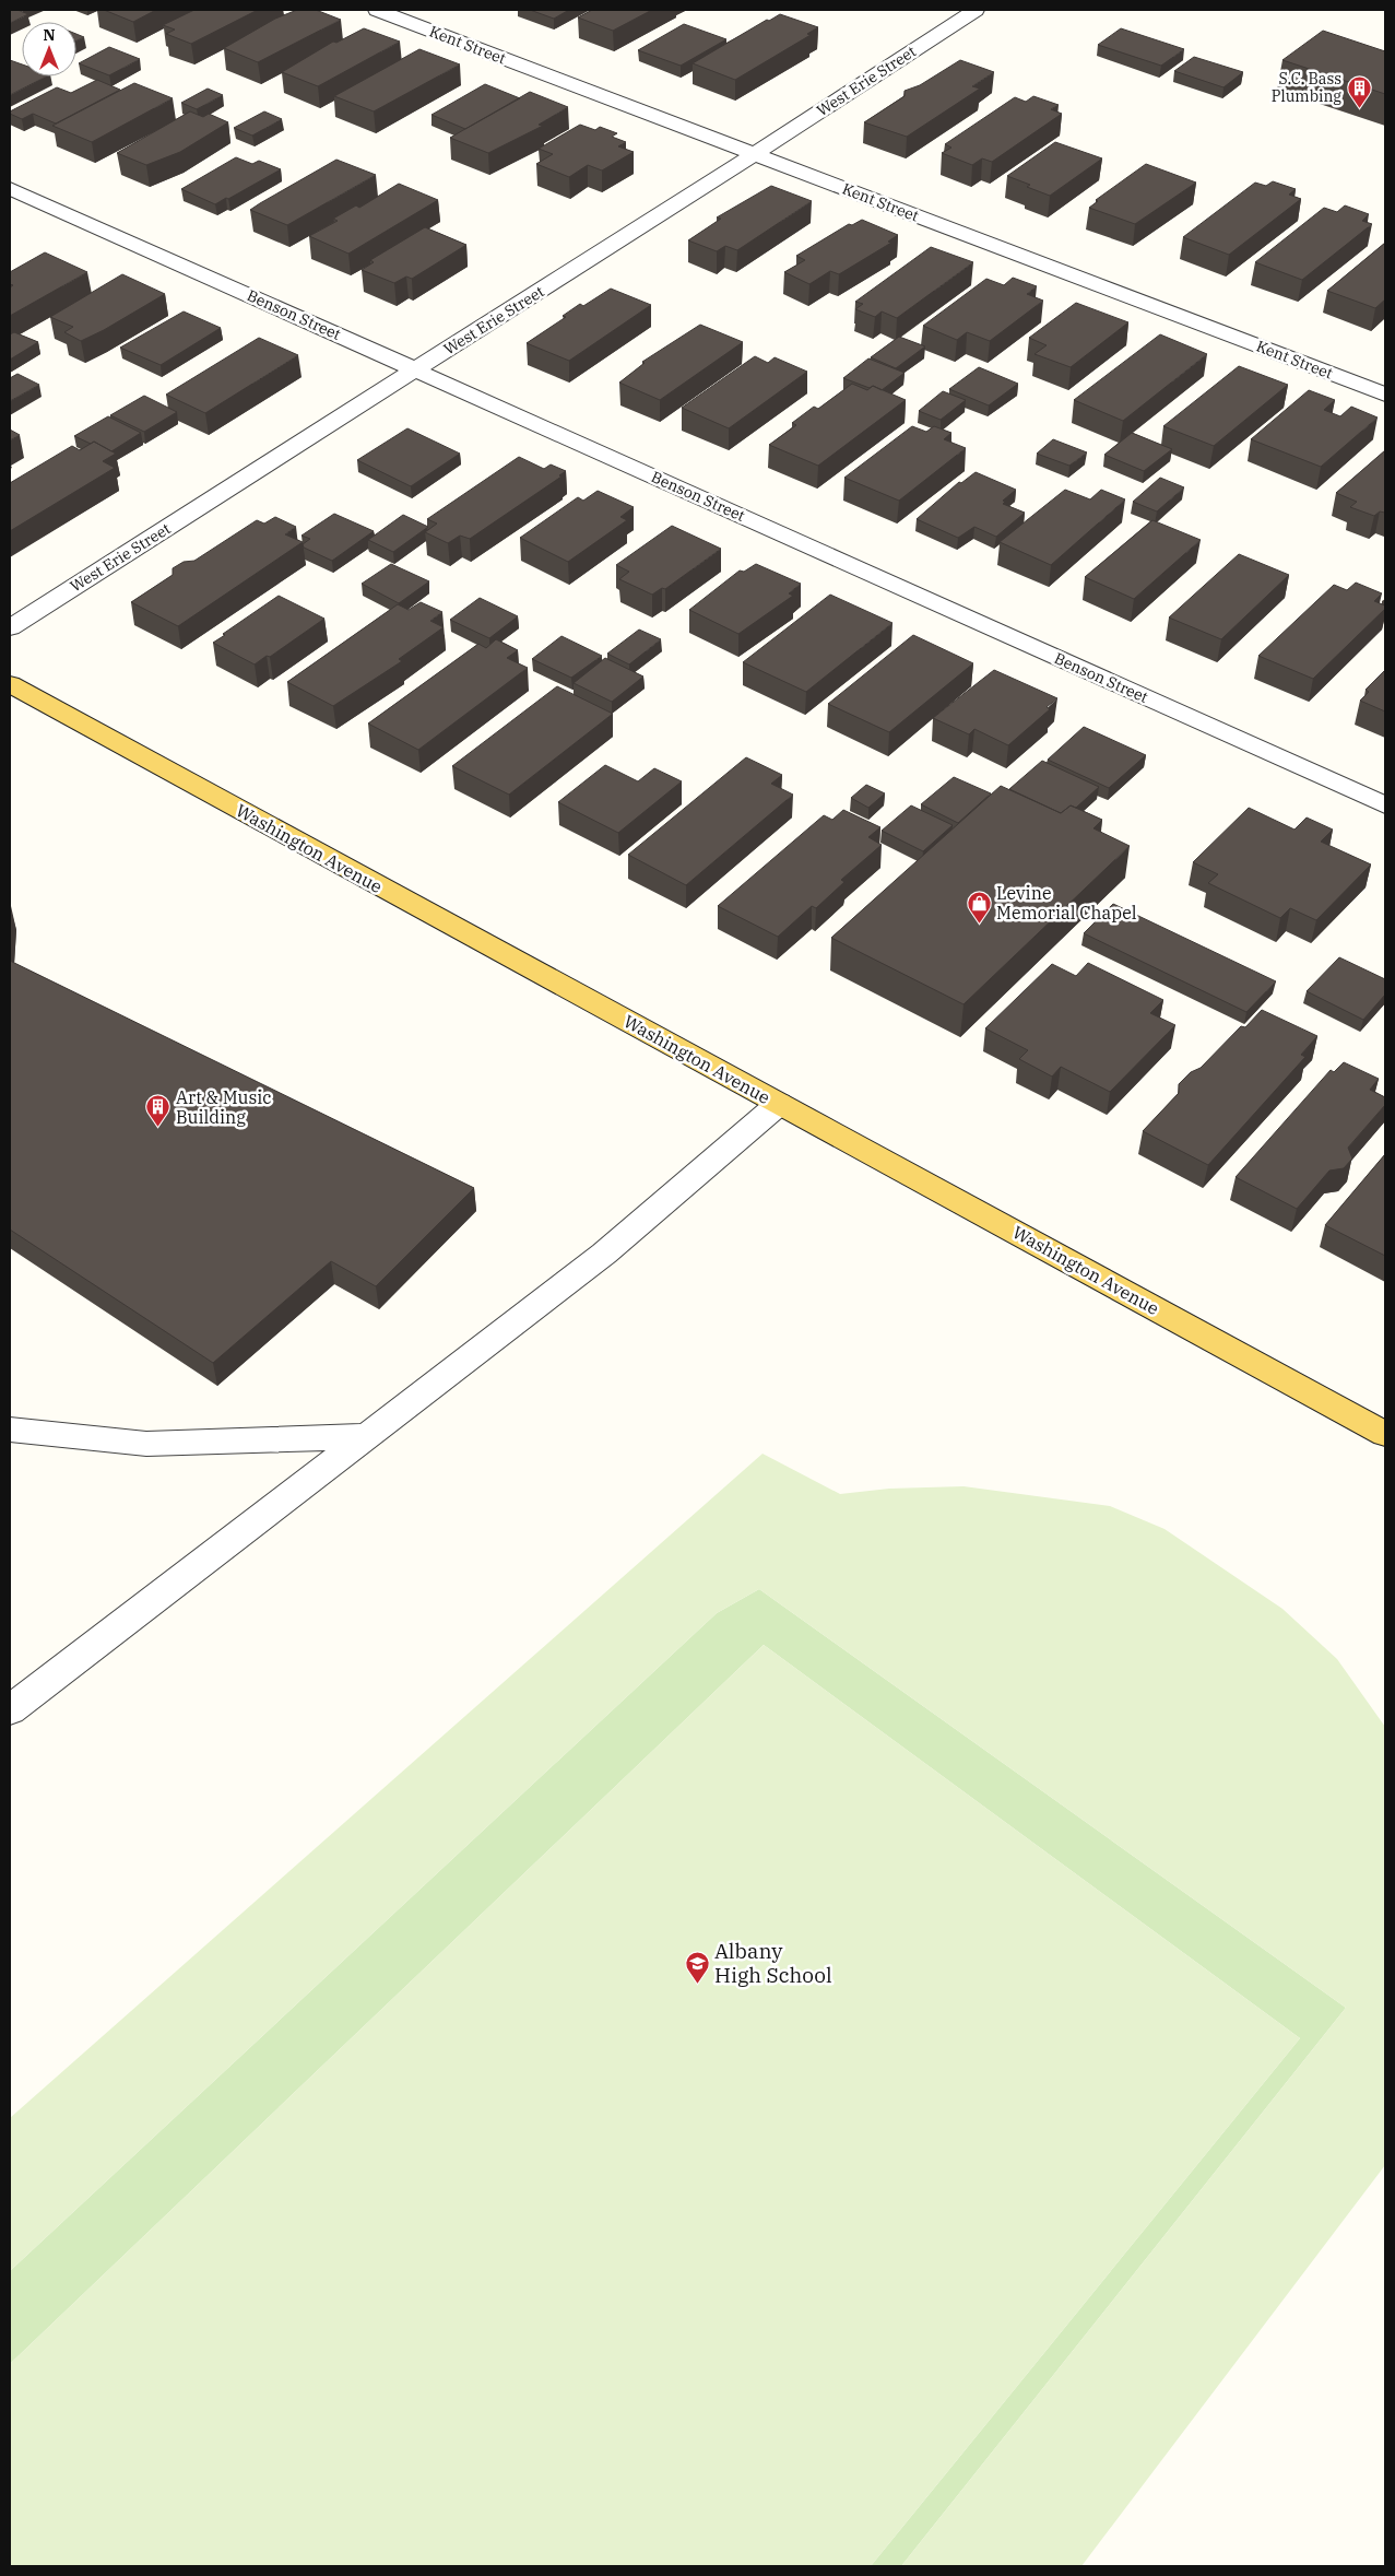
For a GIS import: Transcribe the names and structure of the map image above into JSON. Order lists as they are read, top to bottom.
{
  "streets": {
    "main road": ["Washington Avenue"],
    "street": ["Kent Street", "West Erie Street", "Benson Street"]
  },
  "crossings": [
    ["Kent Street", "West Erie Street"],
    ["West Erie Street", "Benson Street"]
  ],
  "places": {
    "building": ["S.C. Bass Plumbing", "Art & Music Building"],
    "shop": ["Levine Memorial Chapel"],
    "school or university": ["Albany High School"]
  },
  "north": "top"
}
